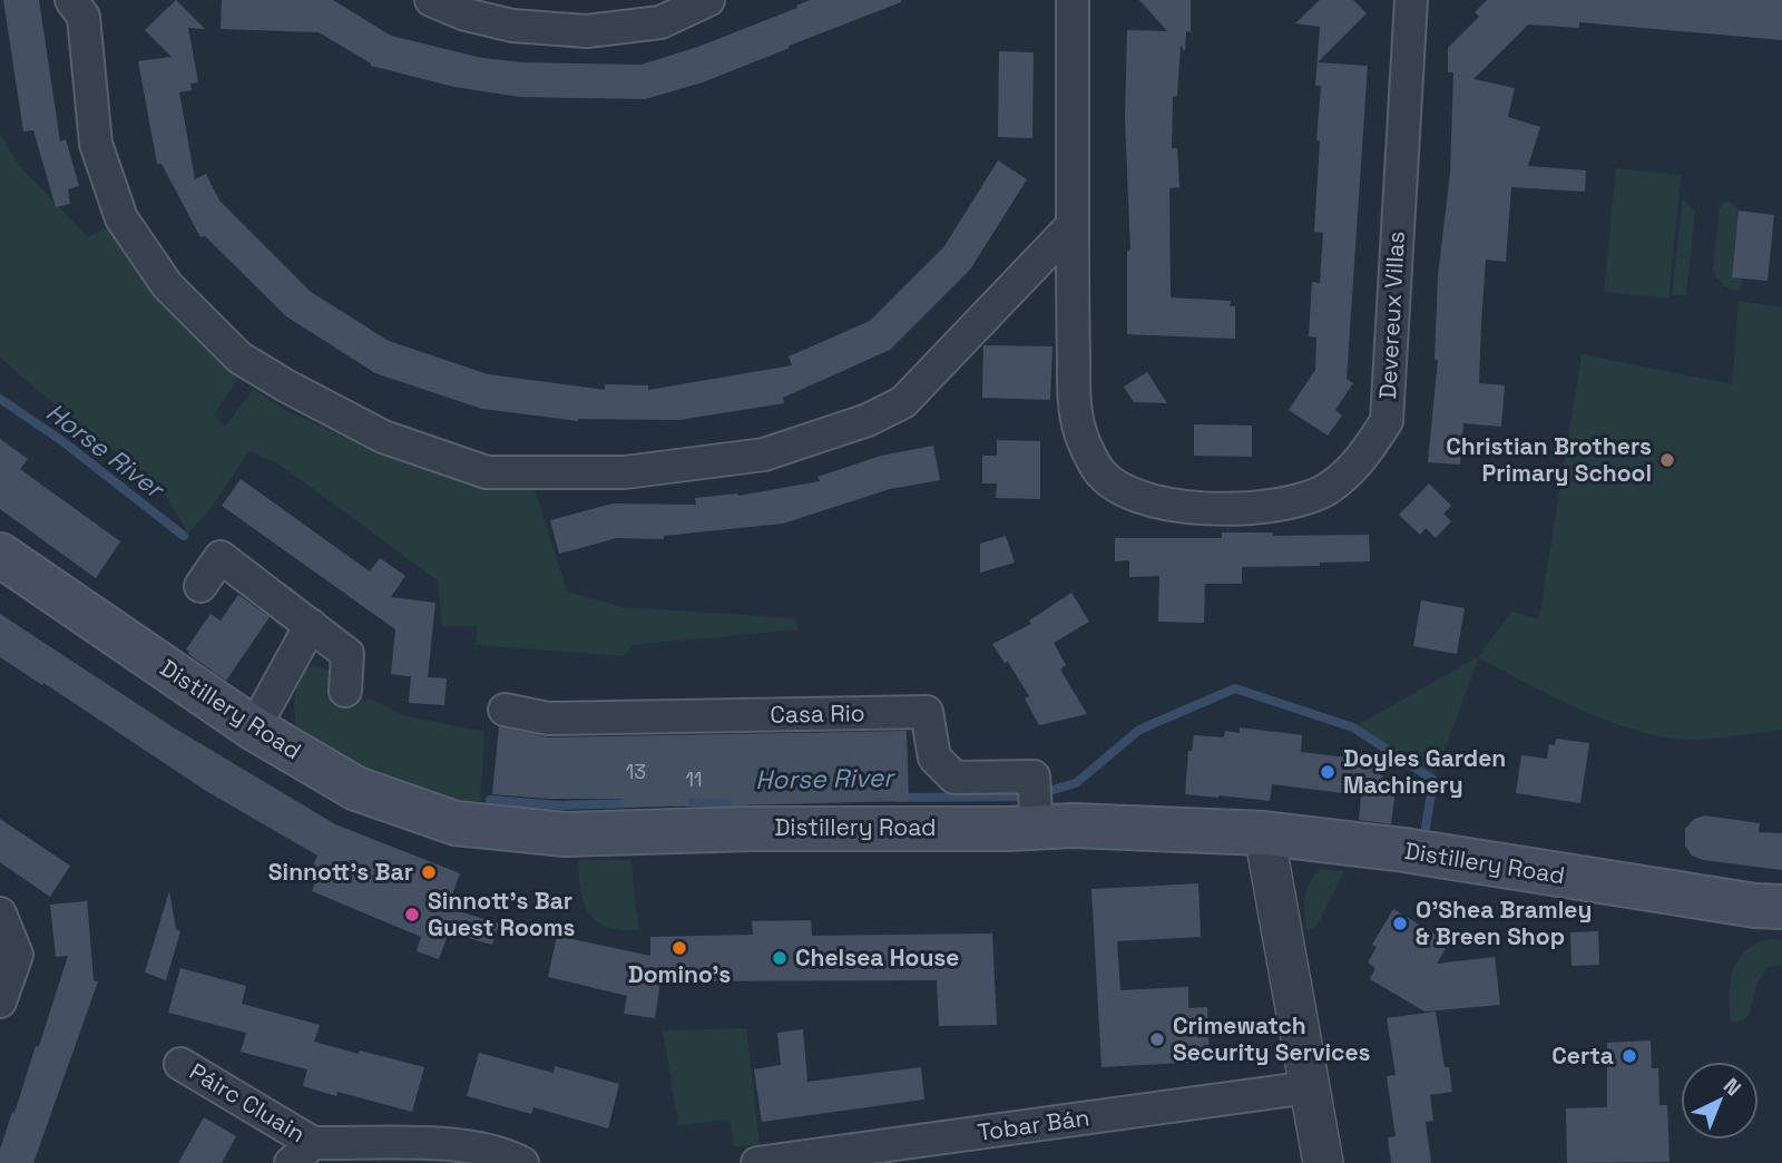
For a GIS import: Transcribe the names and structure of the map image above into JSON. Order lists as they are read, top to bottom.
{
  "streets": {
    "main road": ["Distillery Road"],
    "street": [
      "Devereux Villas",
      "Casa Rio",
      "Páirc Cluain",
      "Tobar Bán"
    ]
  },
  "crossings": [
    ["Distillery Road", "Casa Rio"]
  ],
  "water": ["Horse River"],
  "places": [
    "Christian Brothers Primary School",
    "Doyles Garden Machinery",
    "Sinnott's Bar",
    "Sinnott's Bar Guest Rooms",
    "O'Shea Bramley & Breen Shop",
    "Domino's",
    "Chelsea House",
    "Crimewatch Security Services",
    "Certa"
  ],
  "house_numbers": ["13", "11"],
  "north": "top right"
}
